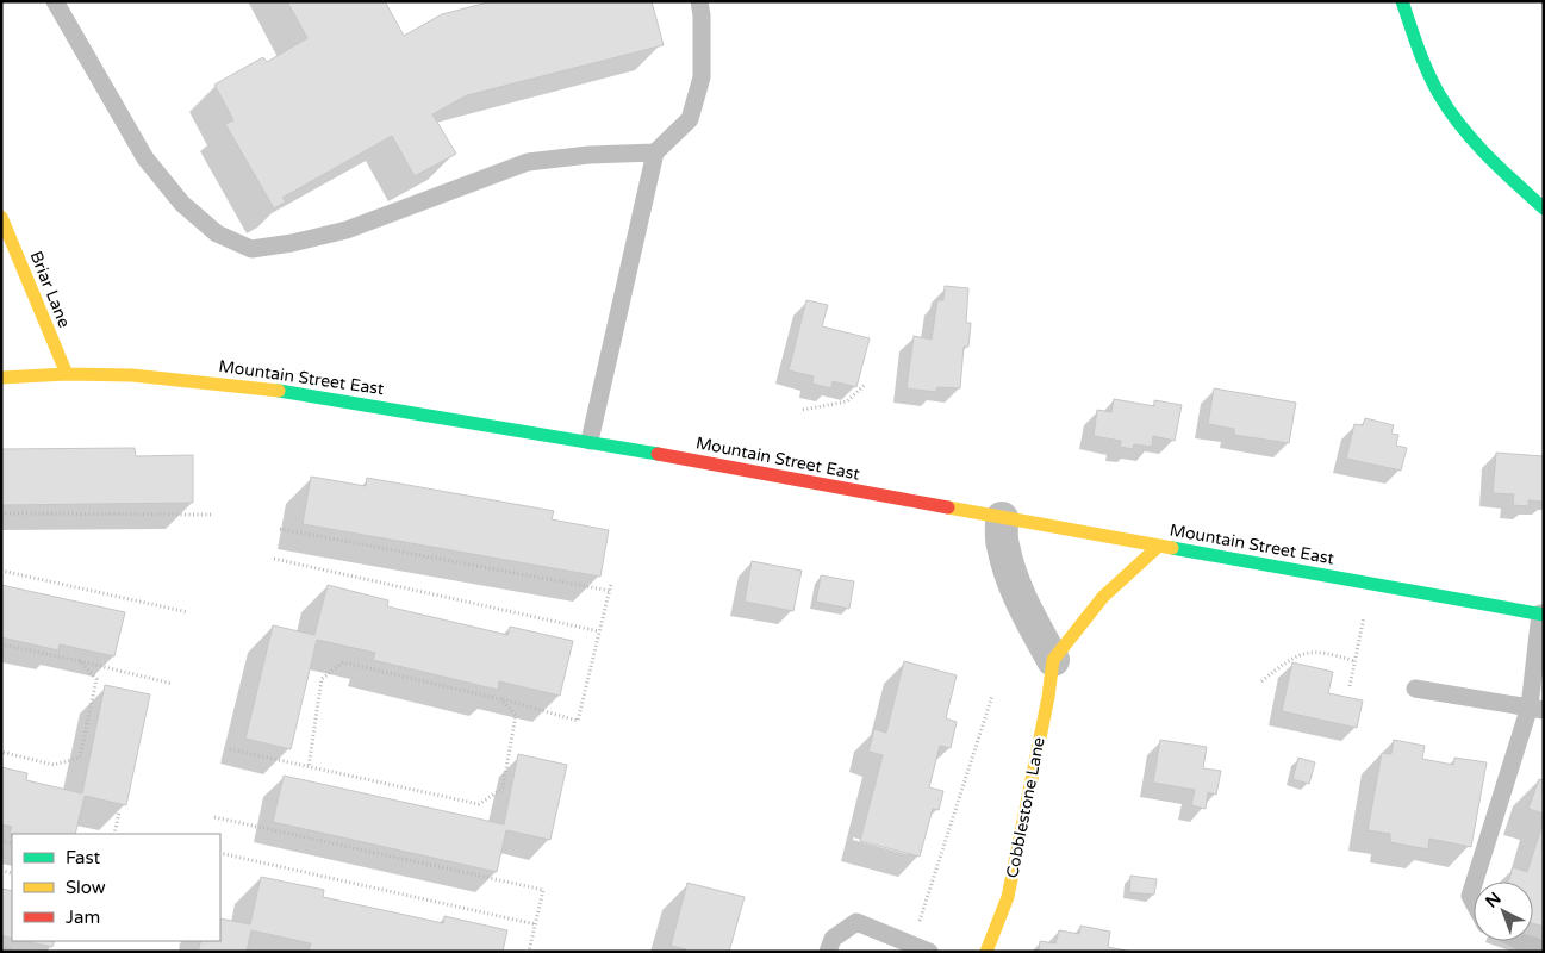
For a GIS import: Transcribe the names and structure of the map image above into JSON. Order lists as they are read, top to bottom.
{
  "streets": {
    "main road": ["Briar Lane", "Mountain Street East", "Cobblestone Lane"]
  },
  "crossings": [
    ["Briar Lane", "Mountain Street East"]
  ],
  "legend": ["Fast", "Slow", "Jam"],
  "north": "top left"
}
